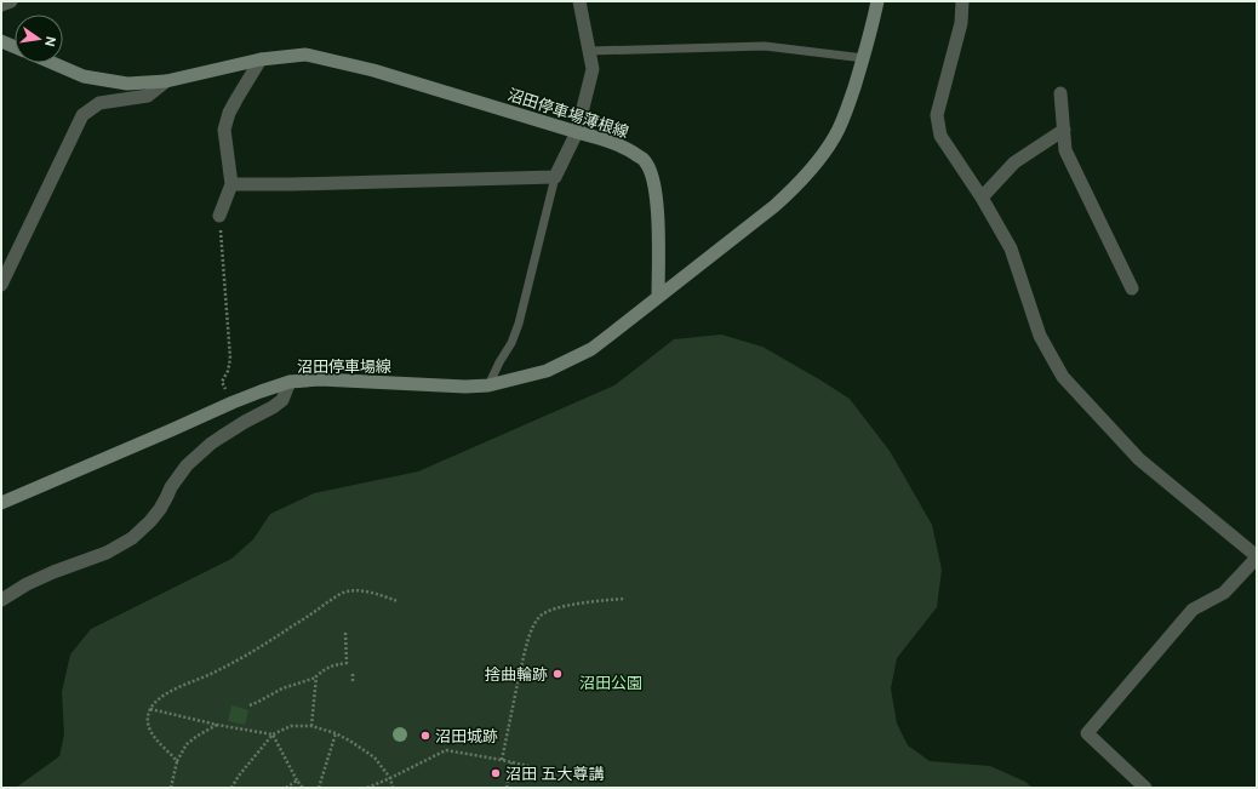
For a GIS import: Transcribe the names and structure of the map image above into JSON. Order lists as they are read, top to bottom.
{
  "streets": {
    "main road": ["沼田停車場薄根線", "沼田停車場線"]
  },
  "crossings": [
    ["沼田停車場薄根線", "沼田停車場線"]
  ],
  "parks": ["沼田公園"],
  "places": ["捨曲輪跡", "沼田城跡", "沼田 五大尊講"],
  "north": "right"
}
